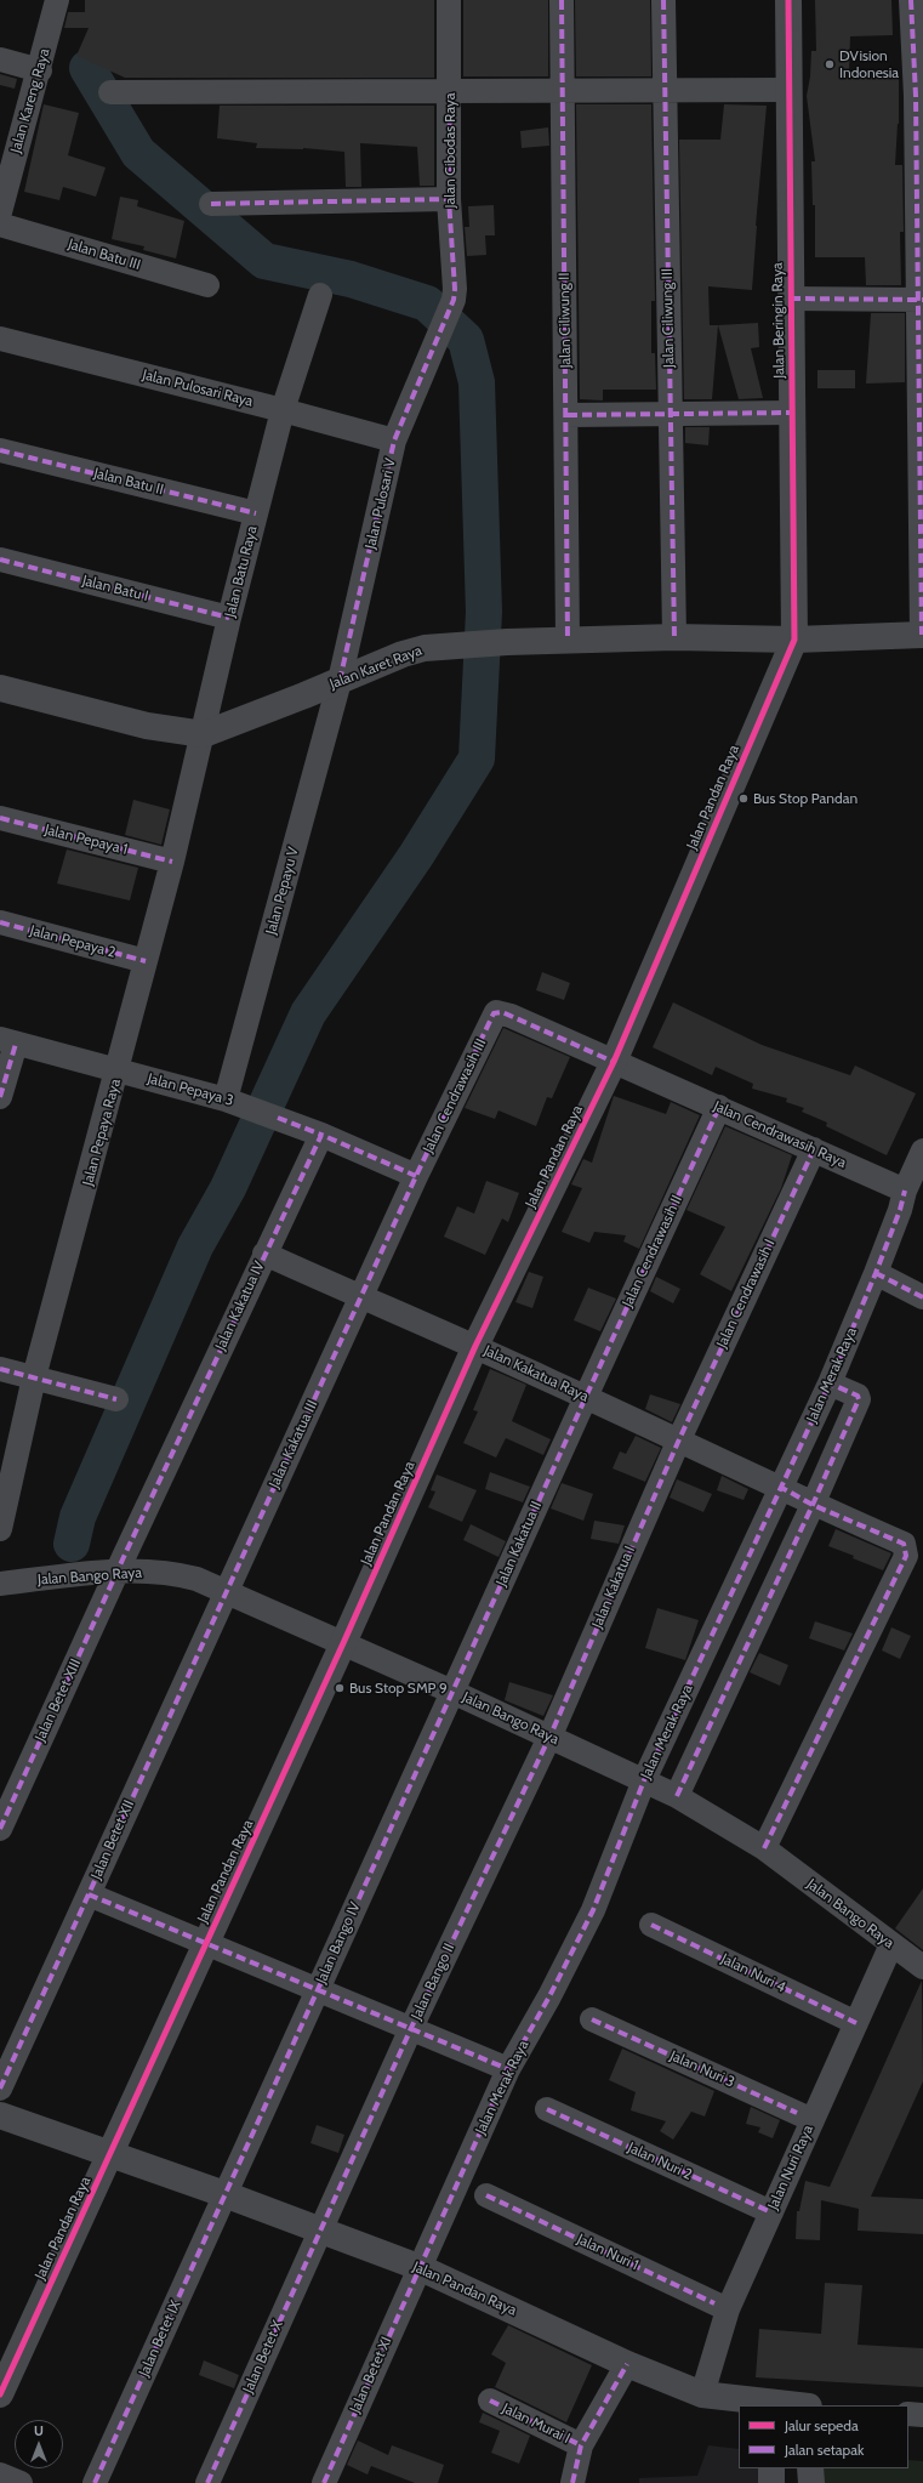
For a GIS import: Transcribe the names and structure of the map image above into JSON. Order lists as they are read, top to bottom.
{
  "streets": {
    "street": [
      "Jalan Kareng Raya",
      "Jalan Cibodas Raya",
      "Jalan Batu III",
      "Jalan Ciliwung III",
      "Jalan Ciliwung II",
      "Jalan Beringin Raya",
      "Jalan Pulosari Raya",
      "Jalan Batu II",
      "Jalan Pulosari V",
      "Jalan Batu Raya",
      "Jalan Batu I",
      "Jalan Karet Raya",
      "Jalan Pandan Raya",
      "Jalan Pepaya 1",
      "Jalan Pepayu V",
      "Jalan Pepaya 2",
      "Jalan Pepaya 3",
      "Jalan Cendrawasih III",
      "Jalan Pepaya Raya",
      "Jalan Cendrawasih Raya",
      "Jalan Cendrawasih II",
      "Jalan Cendrawasih I",
      "Jalan Kakatua IV",
      "Jalan Kakatua Raya",
      "Jalan Merak Raya",
      "Jalan Kakatua III",
      "Jalan Kakatua II",
      "Jalan Bango Raya",
      "Jalan Kakatua I",
      "Jalan Betet XIII",
      "Jalan Betet XII",
      "Jalan Bango IV",
      "Jalan Nuri 4",
      "Jalan Bango II",
      "Jalan Nuri 3",
      "Jalan Nuri 2",
      "Jalan Nuri Raya",
      "Jalan Nuri 1",
      "Jalan Betet IX",
      "Jalan Betet X",
      "Jalan Betet XI",
      "Jalan Murai I"
    ]
  },
  "crossings": [
    ["Jalan Cibodas Raya", "Jalan Pulosari V"],
    ["Jalan Ciliwung III", "Jalan Karet Raya"],
    ["Jalan Ciliwung II", "Jalan Karet Raya"],
    ["Jalan Beringin Raya", "Jalan Karet Raya"],
    ["Jalan Beringin Raya", "Jalan Pandan Raya"],
    ["Jalan Pulosari Raya", "Jalan Pulosari V"],
    ["Jalan Pulosari Raya", "Jalan Batu Raya"],
    ["Jalan Batu II", "Jalan Batu Raya"],
    ["Jalan Pulosari V", "Jalan Karet Raya"],
    ["Jalan Pulosari V", "Jalan Pepayu V"],
    ["Jalan Batu Raya", "Jalan Batu I"],
    ["Jalan Batu Raya", "Jalan Karet Raya"],
    ["Jalan Batu Raya", "Jalan Pepaya Raya"],
    ["Jalan Karet Raya", "Jalan Pandan Raya"],
    ["Jalan Karet Raya", "Jalan Pepayu V"],
    ["Jalan Karet Raya", "Jalan Pepaya Raya"],
    ["Jalan Pandan Raya", "Jalan Cendrawasih III"],
    ["Jalan Pandan Raya", "Jalan Cendrawasih Raya"],
    ["Jalan Pandan Raya", "Jalan Kakatua Raya"],
    ["Jalan Pandan Raya", "Jalan Merak Raya"],
    ["Jalan Pandan Raya", "Jalan Bango Raya"],
    ["Jalan Pandan Raya", "Jalan Bango IV"],
    ["Jalan Pandan Raya", "Jalan Bango II"],
    ["Jalan Pandan Raya", "Jalan Nuri Raya"],
    ["Jalan Pandan Raya", "Jalan Betet IX"],
    ["Jalan Pandan Raya", "Jalan Betet X"],
    ["Jalan Pandan Raya", "Jalan Betet XI"],
    ["Jalan Pepaya 1", "Jalan Pepaya Raya"],
    ["Jalan Pepayu V", "Jalan Pepaya 3"],
    ["Jalan Pepaya 2", "Jalan Pepaya Raya"],
    ["Jalan Pepaya 3", "Jalan Pepaya Raya"],
    ["Jalan Pepaya 3", "Jalan Kakatua IV"],
    ["Jalan Cendrawasih III", "Jalan Cendrawasih Raya"],
    ["Jalan Cendrawasih III", "Jalan Kakatua Raya"],
    ["Jalan Cendrawasih III", "Jalan Kakatua III"],
    ["Jalan Cendrawasih Raya", "Jalan Cendrawasih II"],
    ["Jalan Cendrawasih Raya", "Jalan Cendrawasih I"],
    ["Jalan Cendrawasih Raya", "Jalan Merak Raya"],
    ["Jalan Cendrawasih II", "Jalan Kakatua Raya"],
    ["Jalan Cendrawasih II", "Jalan Kakatua II"],
    ["Jalan Cendrawasih I", "Jalan Kakatua Raya"],
    ["Jalan Cendrawasih I", "Jalan Kakatua I"],
    ["Jalan Kakatua IV", "Jalan Kakatua Raya"],
    ["Jalan Kakatua IV", "Jalan Bango Raya"],
    ["Jalan Kakatua IV", "Jalan Betet XIII"],
    ["Jalan Kakatua Raya", "Jalan Merak Raya"],
    ["Jalan Kakatua Raya", "Jalan Kakatua III"],
    ["Jalan Kakatua Raya", "Jalan Kakatua II"],
    ["Jalan Kakatua Raya", "Jalan Bango Raya"],
    ["Jalan Kakatua Raya", "Jalan Kakatua I"],
    ["Jalan Merak Raya", "Jalan Bango Raya"],
    ["Jalan Merak Raya", "Jalan Betet XI"],
    ["Jalan Kakatua III", "Jalan Bango Raya"],
    ["Jalan Kakatua III", "Jalan Betet XII"],
    ["Jalan Kakatua II", "Jalan Bango Raya"],
    ["Jalan Kakatua II", "Jalan Bango IV"],
    ["Jalan Bango Raya", "Jalan Kakatua I"],
    ["Jalan Bango Raya", "Jalan Betet XIII"],
    ["Jalan Bango Raya", "Jalan Betet XII"],
    ["Jalan Bango Raya", "Jalan Bango IV"],
    ["Jalan Bango Raya", "Jalan Bango II"],
    ["Jalan Bango Raya", "Jalan Nuri Raya"],
    ["Jalan Kakatua I", "Jalan Bango II"],
    ["Jalan Bango IV", "Jalan Betet IX"],
    ["Jalan Nuri 4", "Jalan Nuri Raya"],
    ["Jalan Bango II", "Jalan Betet X"],
    ["Jalan Nuri 3", "Jalan Nuri Raya"],
    ["Jalan Nuri 2", "Jalan Nuri Raya"],
    ["Jalan Nuri Raya", "Jalan Nuri 1"]
  ],
  "places": ["DVision Indonesia", "Bus Stop Pandan", "Bus Stop SMP 9"],
  "legend": ["Jalur sepeda", "Jalan setapak"],
  "north": "top"
}
